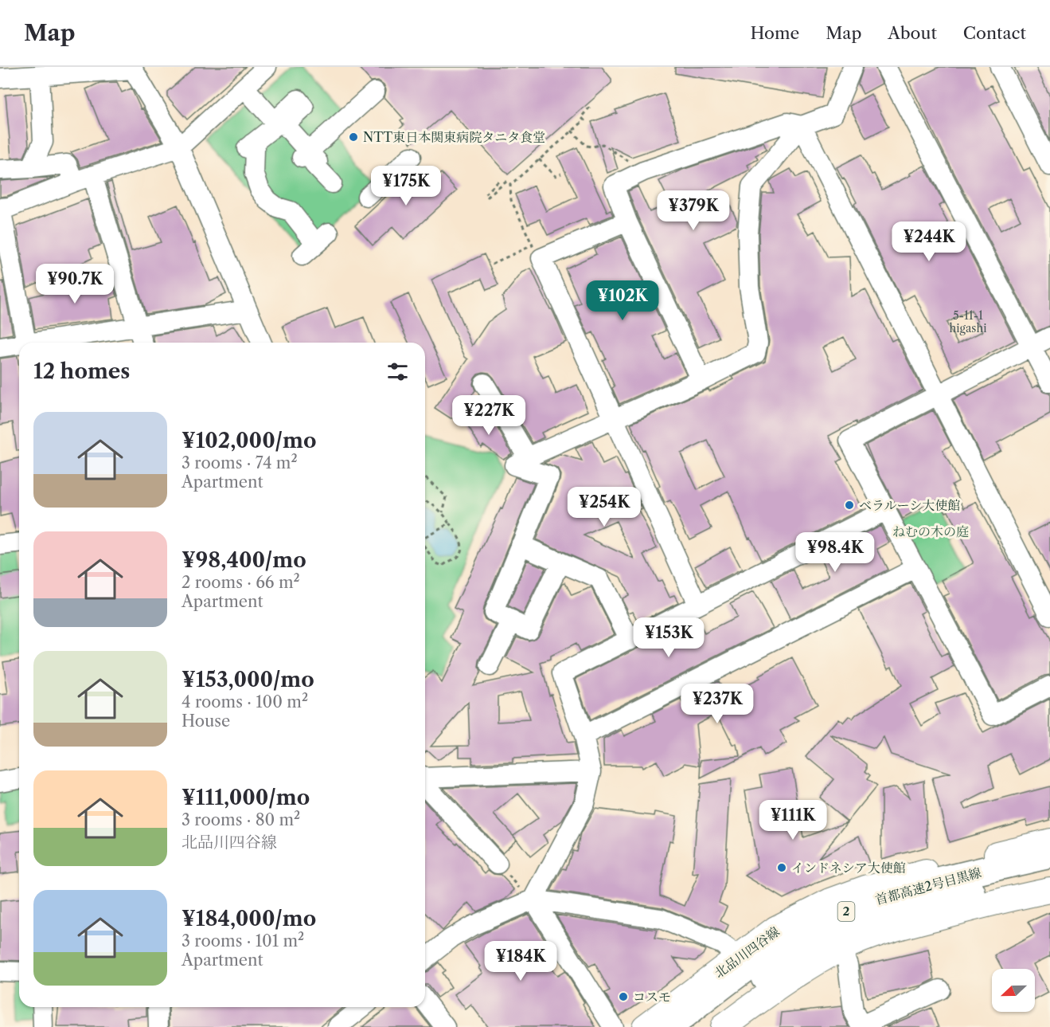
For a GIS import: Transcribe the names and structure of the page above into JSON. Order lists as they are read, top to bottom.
{
  "streets": {
    "highway": ["首都高速2号目黒線", "2"],
    "main road": ["北品川四谷線"]
  },
  "parks": ["ねむの木の庭"],
  "places": [
    "NTT東日本関東病院タニタ食堂",
    "ベラルーシ大使館",
    "インドネシア大使館",
    "コスモ"
  ],
  "house_numbers": ["5-11-1 higashi"],
  "north": "left",
  "page": {
    "header": "Map",
    "nav": [
      "Home",
      "Map",
      "About",
      "Contact"
    ],
    "price": [
      "¥175K",
      "¥379K",
      "¥244K",
      "¥90.7K",
      "¥102K",
      "¥227K",
      "¥254K",
      "¥98.4K",
      "¥153K",
      "¥237K",
      "¥111K",
      "¥184K"
    ],
    "heading": "12 homes",
    "list": [
      {
        "name": "¥102,000/mo",
        "note": "3 rooms · 74 m² · Apartment"
      },
      {
        "name": "¥98,400/mo",
        "note": "2 rooms · 66 m² · Apartment"
      },
      {
        "name": "¥153,000/mo",
        "note": "4 rooms · 100 m² · House"
      },
      {
        "name": "¥111,000/mo",
        "note": "3 rooms · 80 m² · 北品川四谷線"
      },
      {
        "name": "¥184,000/mo",
        "note": "3 rooms · 101 m² · Apartment"
      }
    ]
  }
}
